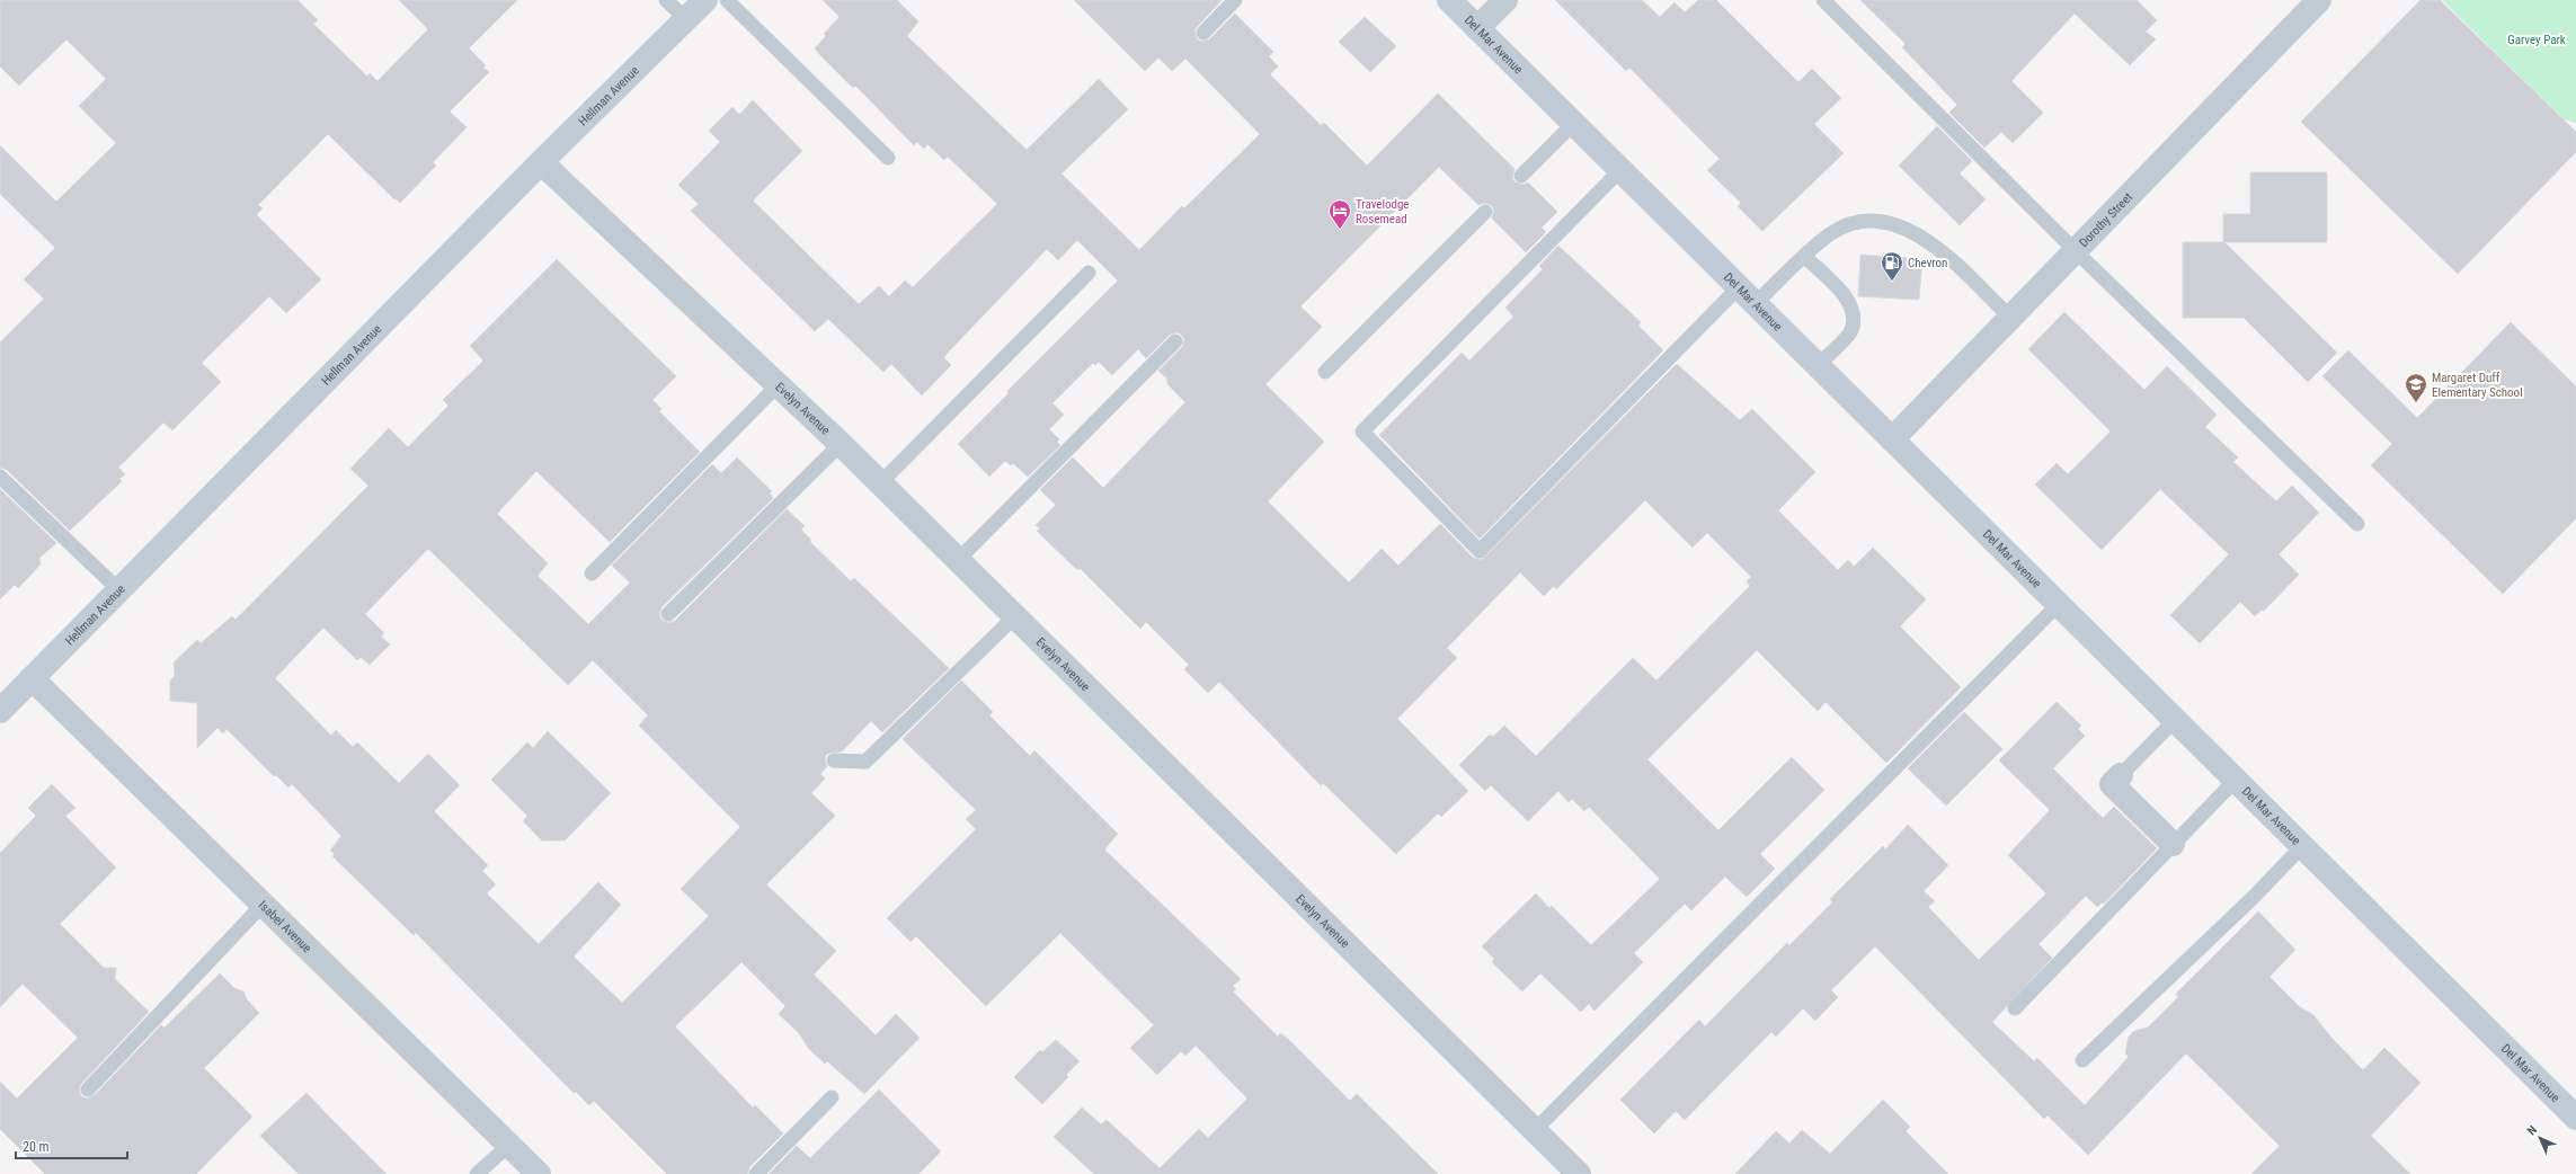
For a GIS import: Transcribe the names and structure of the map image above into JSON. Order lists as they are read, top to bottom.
{
  "streets": {
    "main road": ["Del Mar Avenue", "Hellman Avenue"],
    "street": ["Dorothy Street", "Evelyn Avenue", "Isabel Avenue"]
  },
  "crossings": [
    ["Del Mar Avenue", "Dorothy Street"],
    ["Hellman Avenue", "Evelyn Avenue"],
    ["Hellman Avenue", "Isabel Avenue"]
  ],
  "parks": ["Garvey Park"],
  "places": {
    "hotel": ["Travelodge Rosemead"],
    "fuel station": ["Chevron"],
    "school or university": ["Margaret Duff Elementary School"]
  },
  "scale_bar": "20 m",
  "north": "top left"
}
